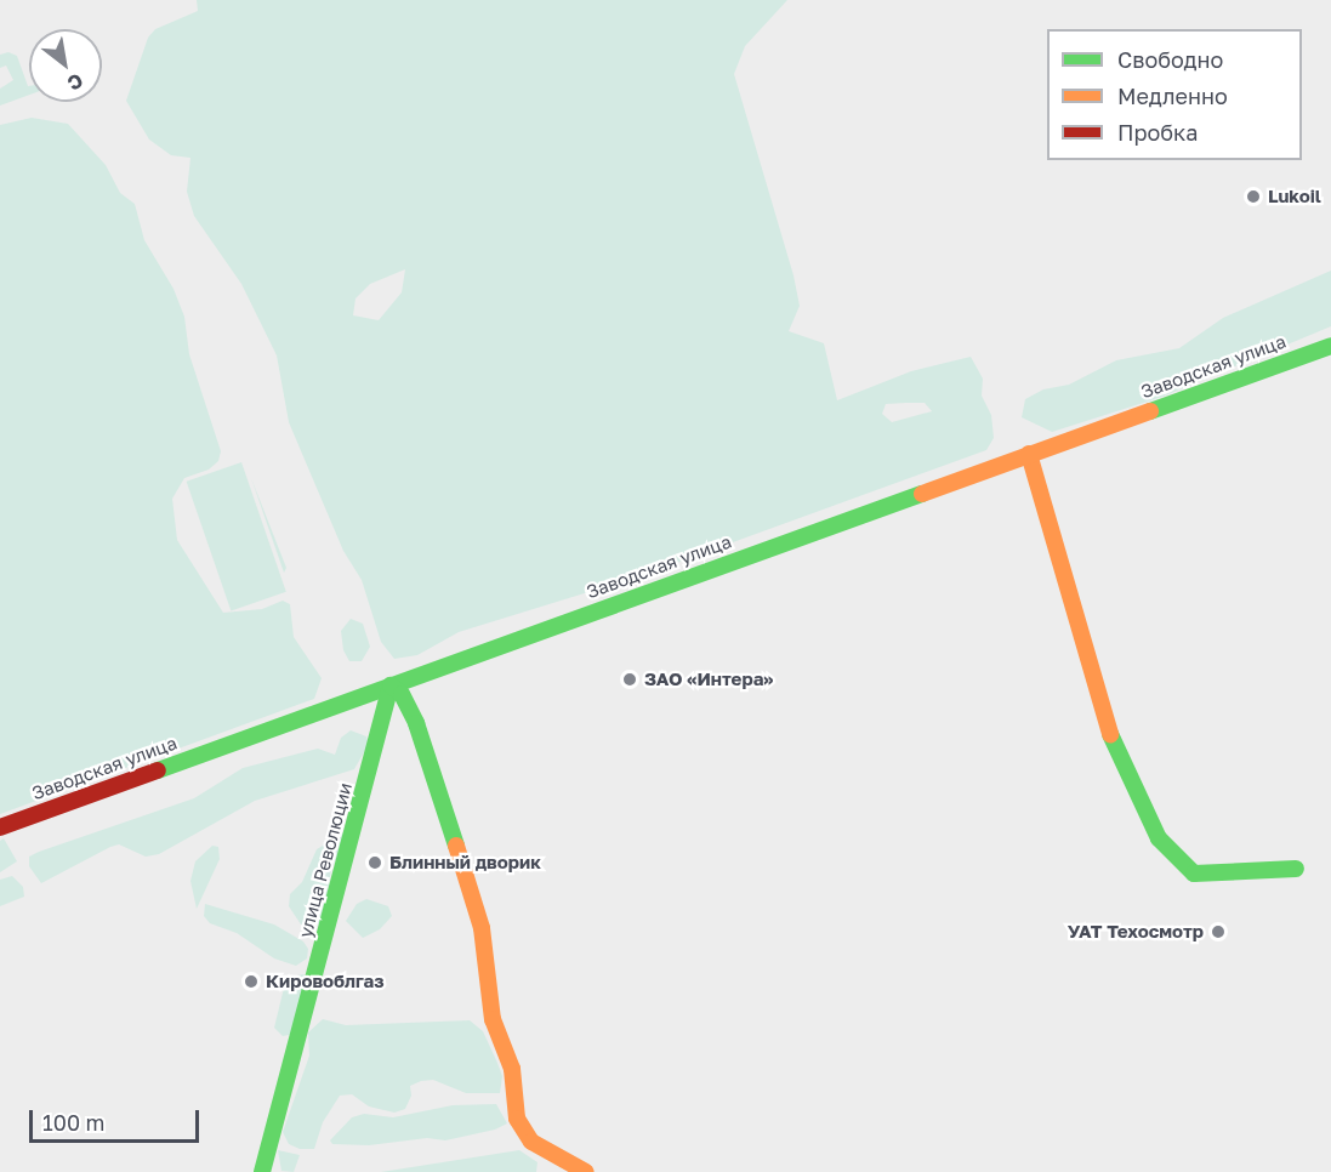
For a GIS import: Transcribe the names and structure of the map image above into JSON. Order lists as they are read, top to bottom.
{
  "streets": {
    "street": ["Заводская улица", "улица Революции"]
  },
  "crossings": [
    ["Заводская улица", "улица Революции"]
  ],
  "places": [
    "Lukoil",
    "ЗАО «Интера»",
    "Блинный дворик",
    "УАТ Техосмотр",
    "Кировоблгаз"
  ],
  "legend": ["Свободно", "Медленно", "Пробка"],
  "scale_bar": "100 m",
  "north": "bottom right"
}
